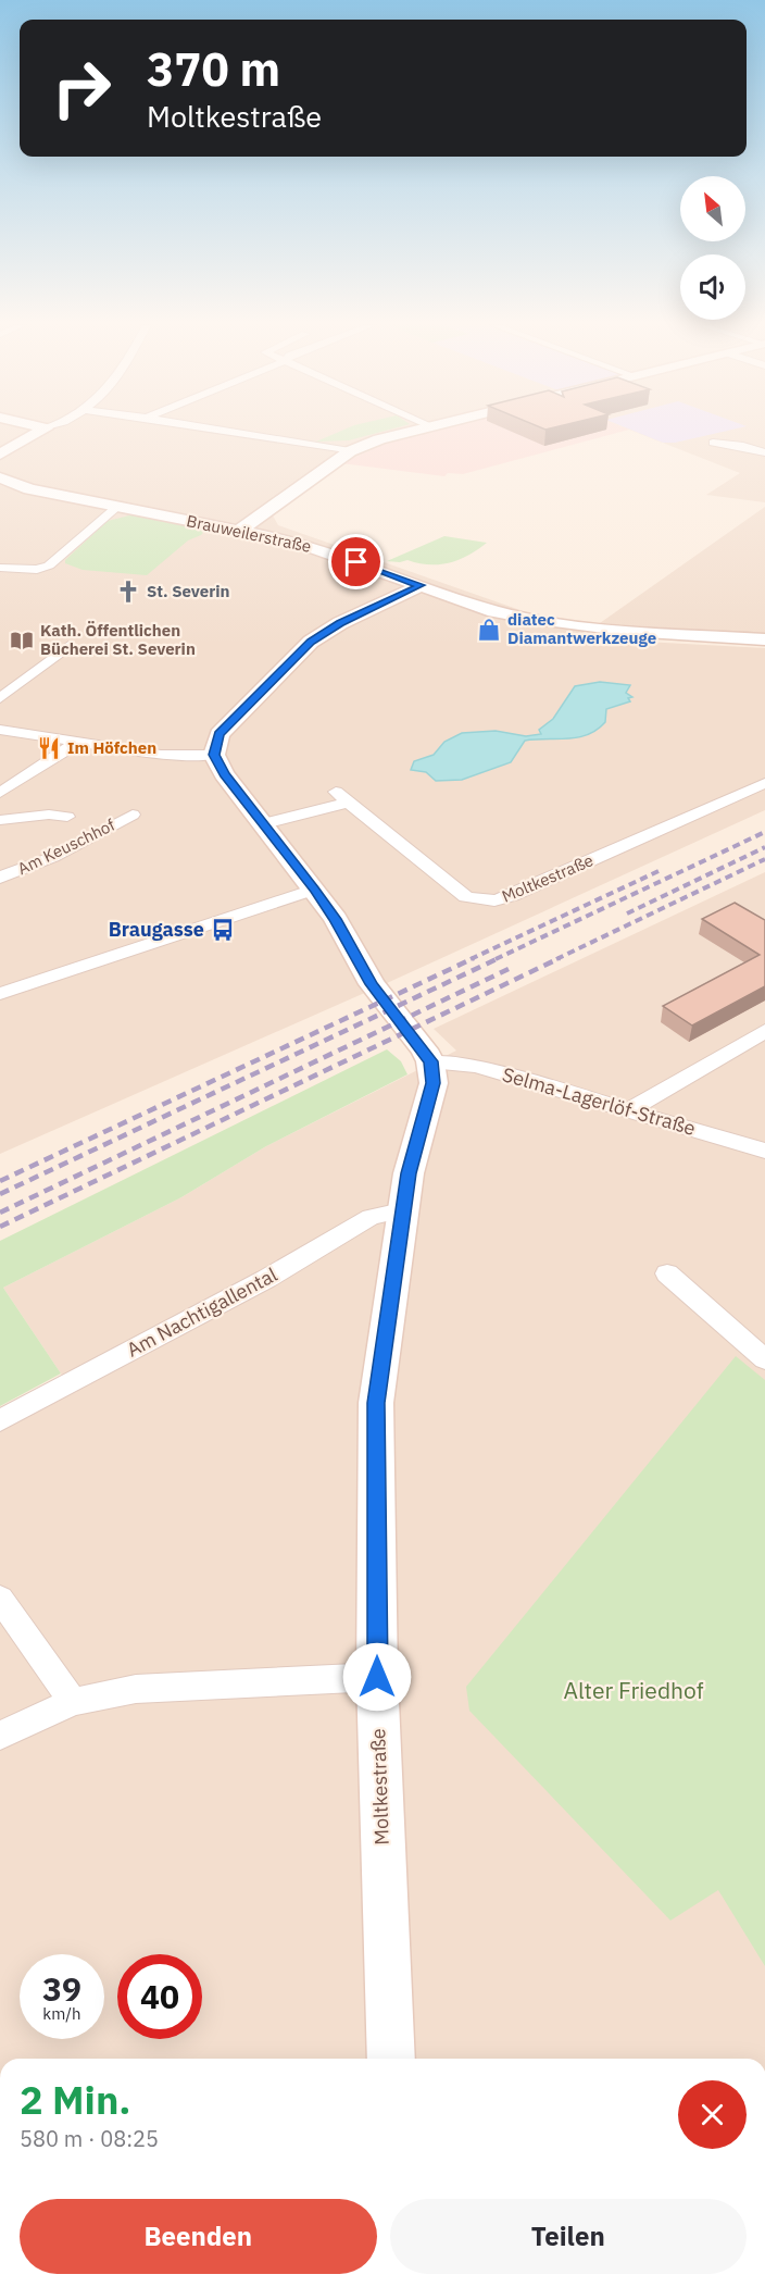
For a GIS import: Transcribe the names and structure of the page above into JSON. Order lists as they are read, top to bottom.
{
  "streets": {
    "street": [
      "Brauweilerstraße",
      "Am Keuschhof",
      "Moltkestraße",
      "Selma-Lagerlöf-Straße",
      "Am Nachtigallental"
    ]
  },
  "crossings": [
    ["Moltkestraße", "Selma-Lagerlöf-Straße"],
    ["Moltkestraße", "Am Nachtigallental"]
  ],
  "parks": ["Alter Friedhof"],
  "places": {
    "church": ["St. Severin"],
    "shop": ["diatec Diamantwerkzeuge"],
    "library": ["Kath. Öffentlichen Bücherei St. Severin"],
    "restaurant": ["Im Höfchen"],
    "bus stop": ["Braugasse"]
  },
  "north": "top left",
  "page": {
    "turn": ["370 m", "Moltkestraße"],
    "speed": "39 km/h",
    "limit": "40",
    "heading": ["2 Min.", "580 m · 08:25"],
    "buttons": ["Beenden", "Teilen"]
  }
}
